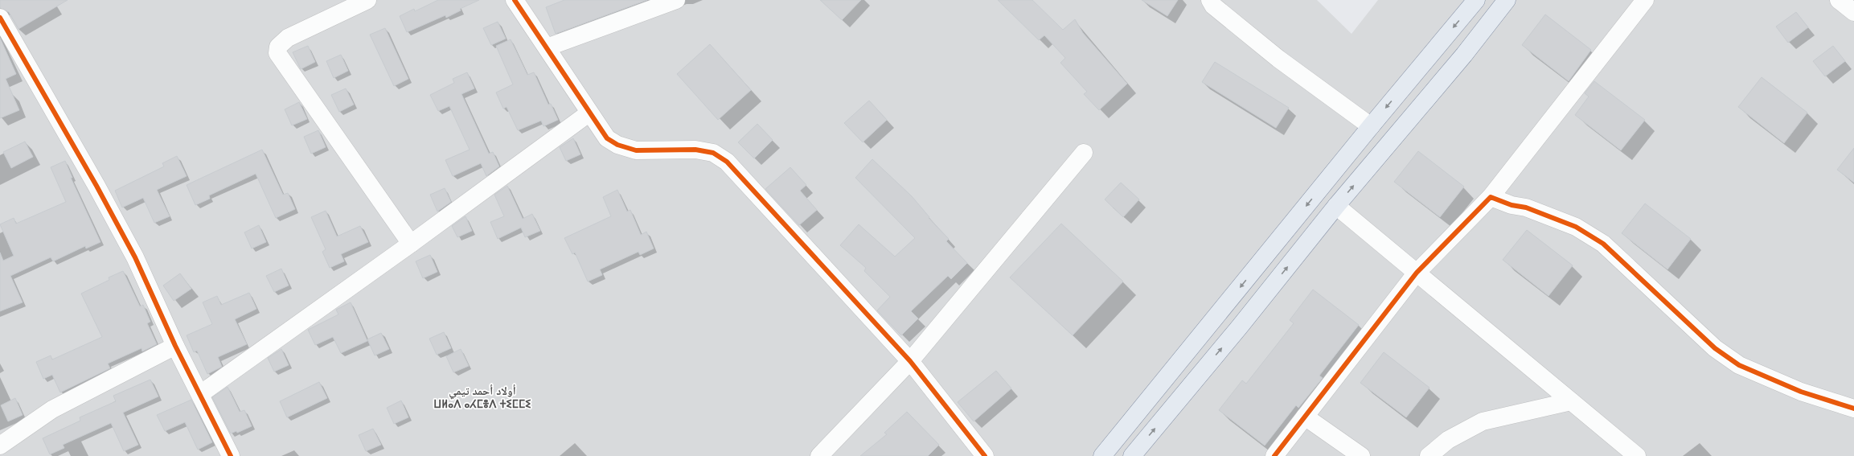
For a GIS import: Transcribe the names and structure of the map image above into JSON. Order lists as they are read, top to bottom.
{
  "districts": ["أولاد أحمد تيمي ⵡⵍⴰⴷ ⴰⵃⵎⴻⴷ ⵜⵉⵎⵎⵉ"]
}
